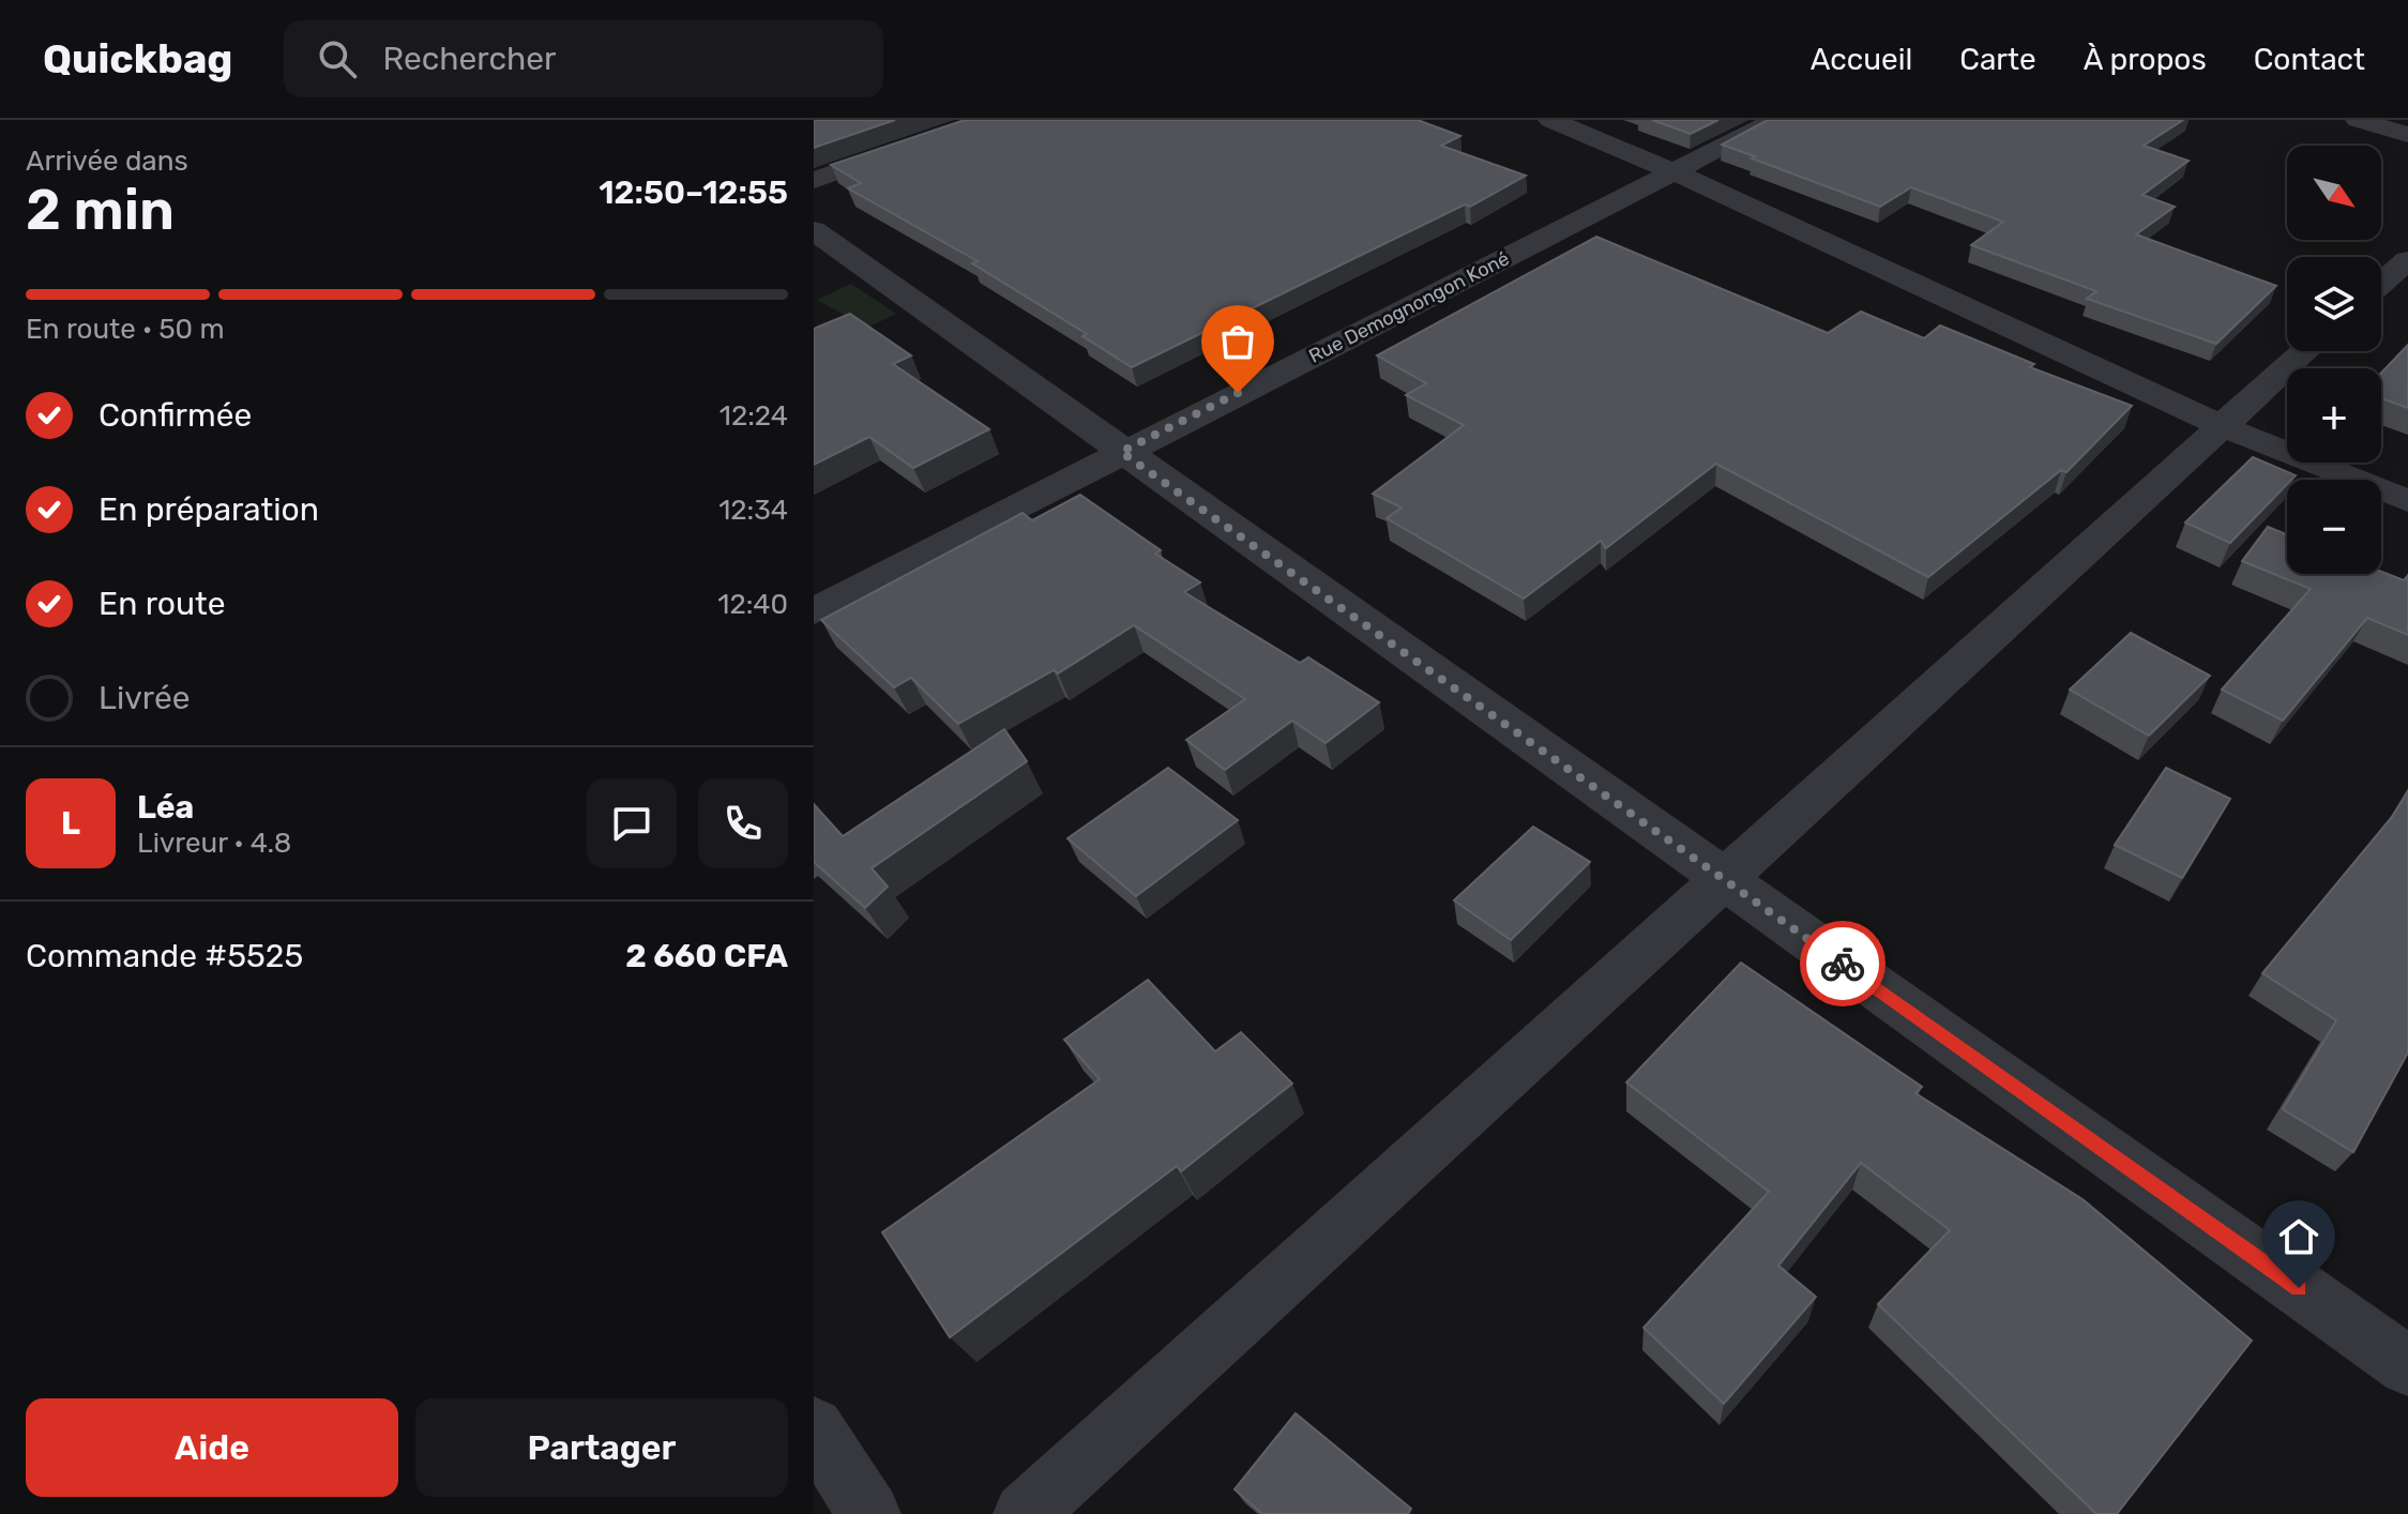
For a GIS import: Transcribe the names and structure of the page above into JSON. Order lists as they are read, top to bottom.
{
  "streets": {
    "street": ["Rue Demognongon Koné"]
  },
  "north": "bottom right",
  "page": {
    "header": "Quickbag",
    "search": "Rechercher",
    "nav": [
      "Accueil",
      "Carte",
      "À propos",
      "Contact"
    ],
    "heading": ["2 min", "Arrivée dans", "12:50–12:55"],
    "panel": [
      "Léa",
      "Livreur · 4.8",
      "Commande #5525",
      "2 660 CFA"
    ],
    "map_buttons": ["+", "−"],
    "bar": "En route · 50 m",
    "list": [
      ["Confirmée", "12:24"],
      ["En préparation", "12:34"],
      ["En route", "12:40"],
      "Livrée"
    ],
    "round": "L",
    "buttons": ["Aide", "Partager"]
  }
}
